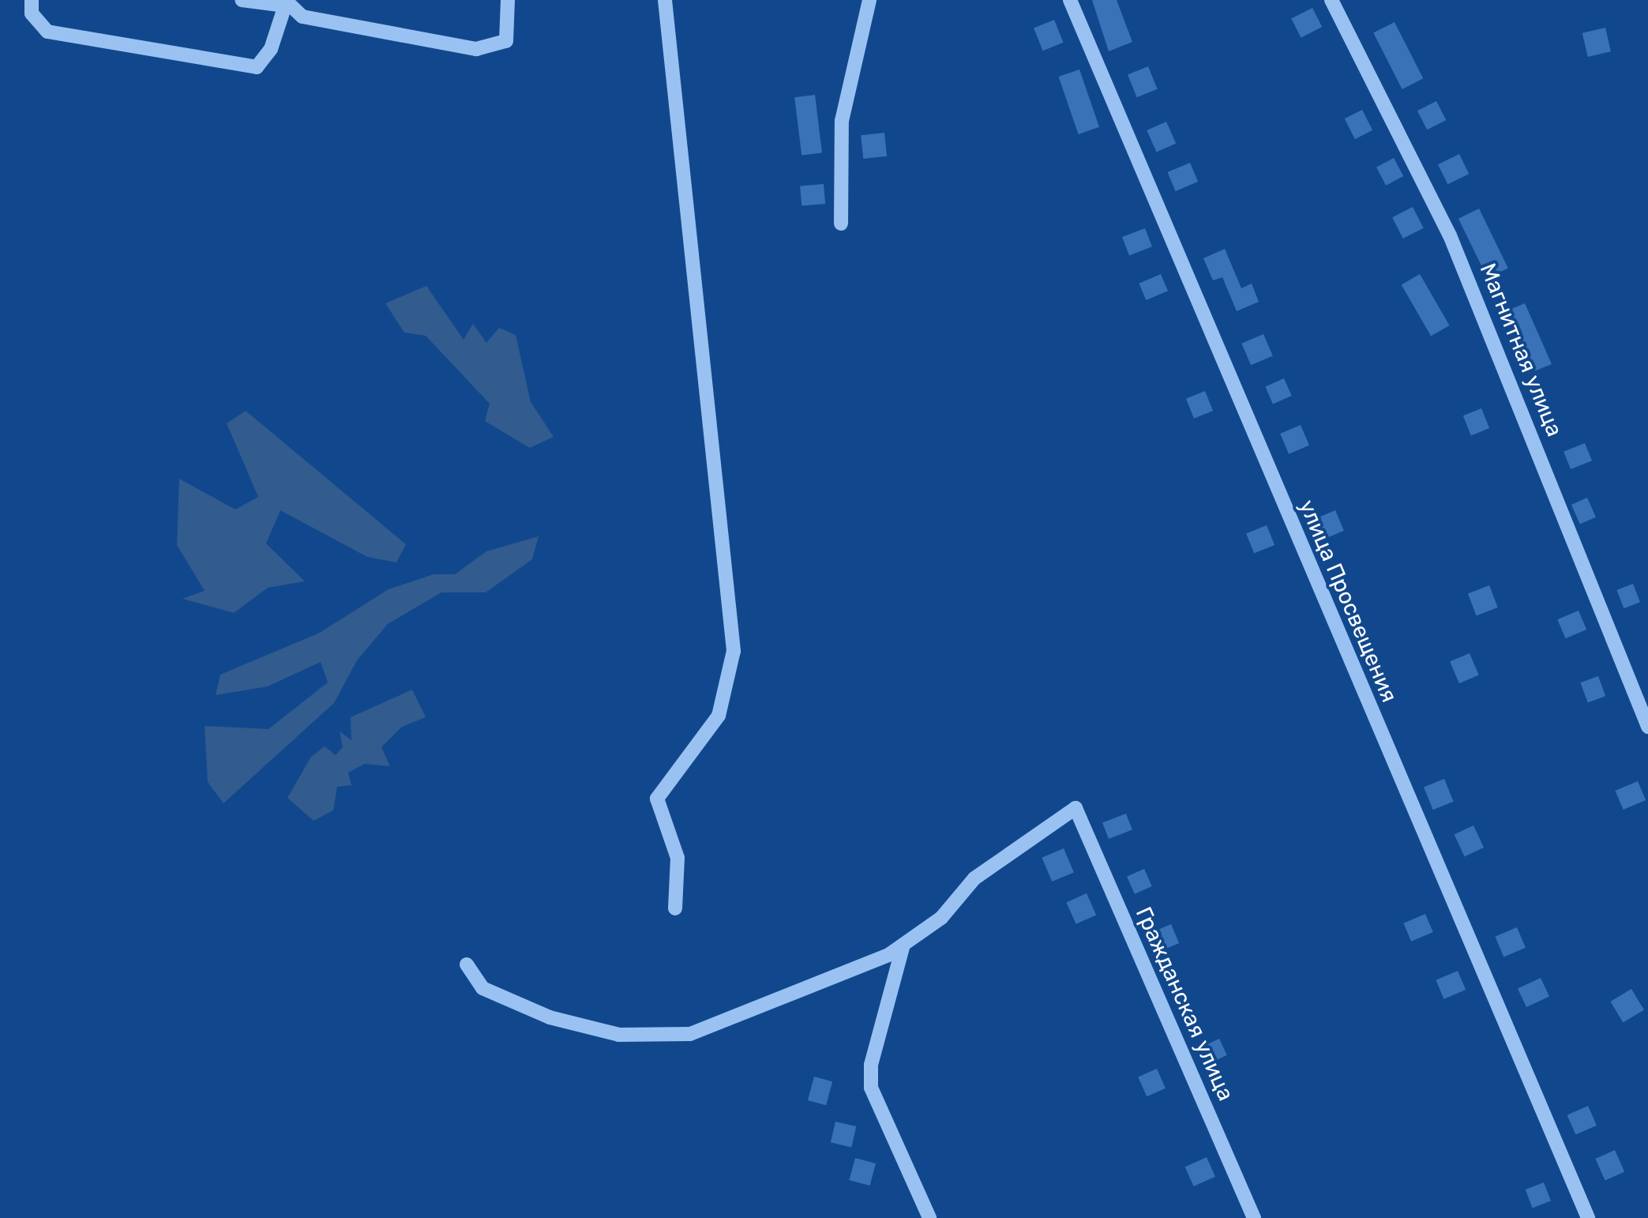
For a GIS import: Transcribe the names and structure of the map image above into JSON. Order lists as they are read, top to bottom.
{
  "streets": {
    "street": ["Магнитная улица", "улица Просвещения", "Гражданская улица"]
  }
}
